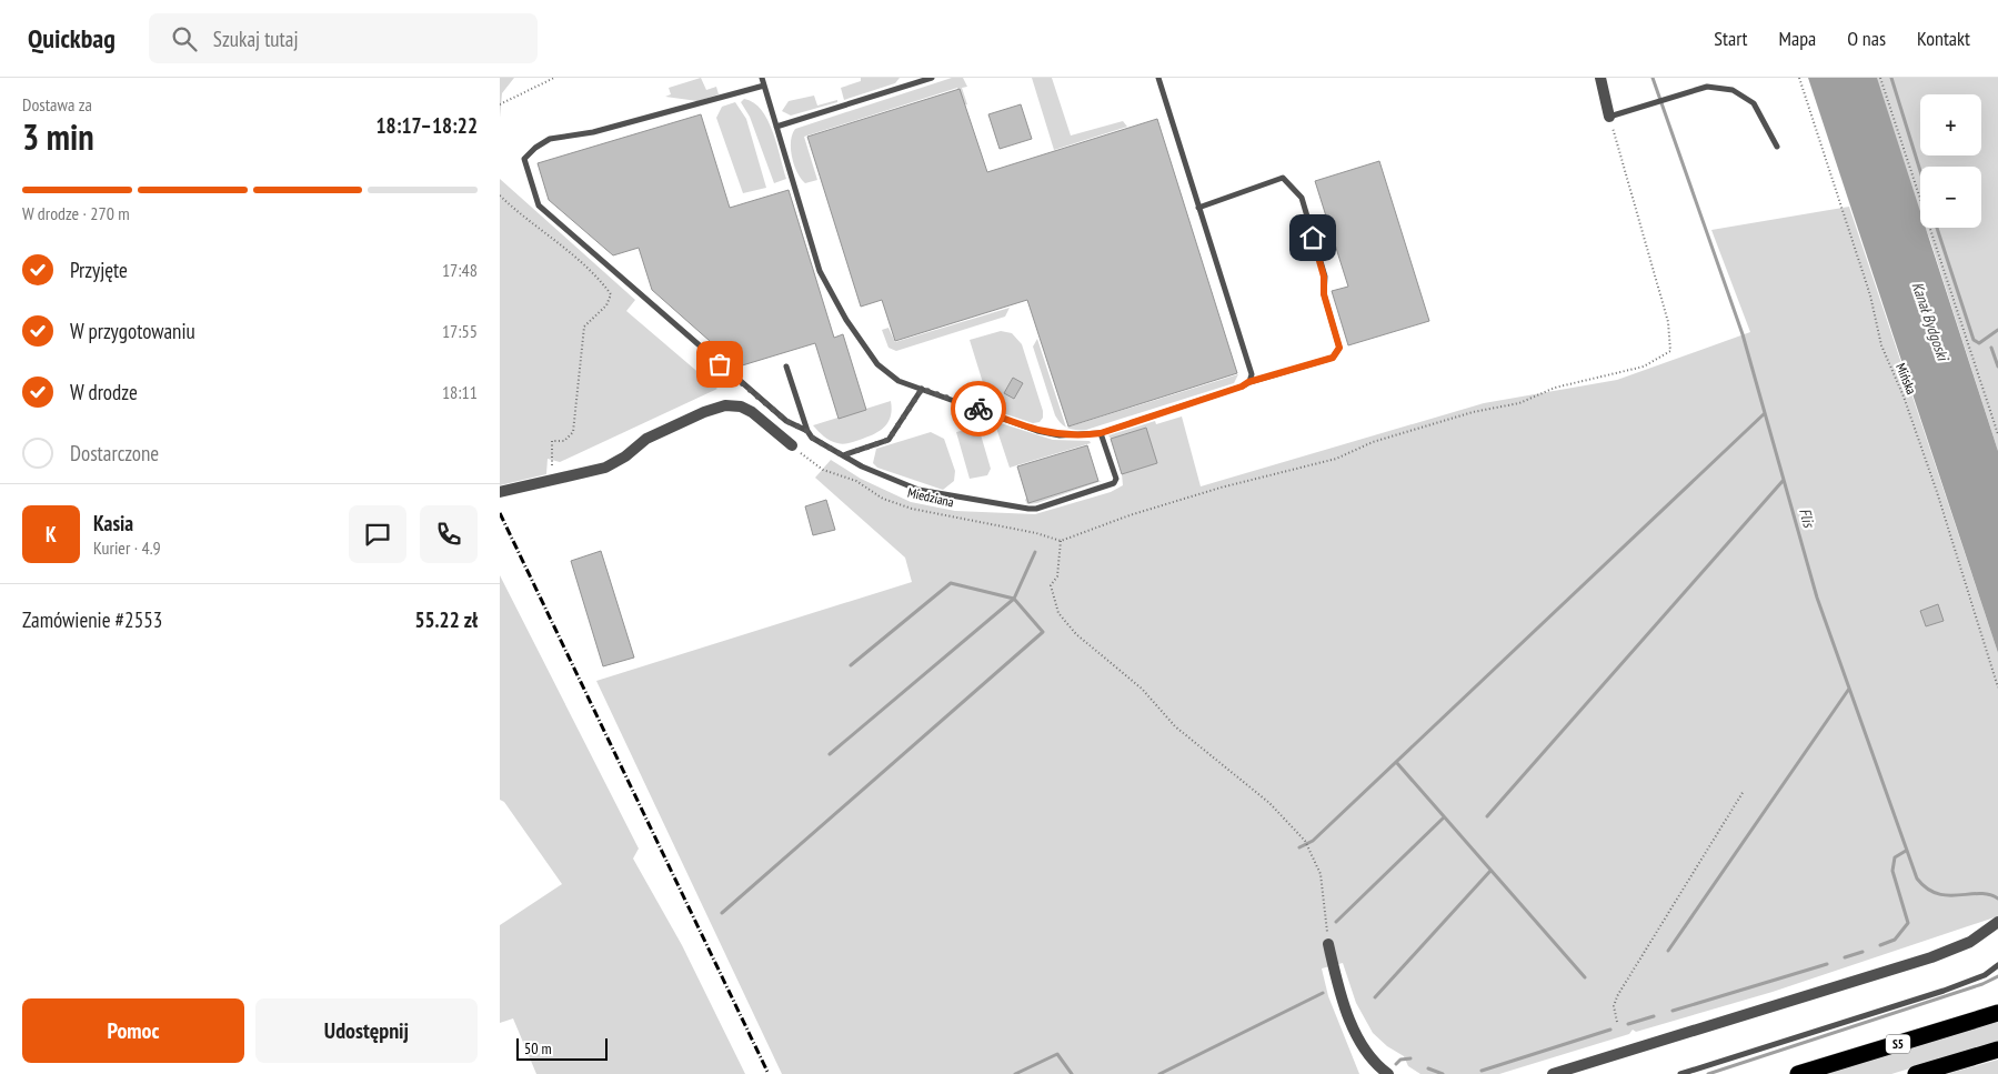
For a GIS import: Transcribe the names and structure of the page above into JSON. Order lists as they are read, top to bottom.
{
  "streets": {
    "highway": ["S5"],
    "path": ["Mińska", "Miedziana"]
  },
  "water": ["Kanał Bydgoski", "Flis"],
  "scale_bar": "50 m",
  "page": {
    "header": "Quickbag",
    "search": "Szukaj tutaj",
    "nav": [
      "Start",
      "Mapa",
      "O nas",
      "Kontakt"
    ],
    "heading": ["3 min", "Dostawa za", "18:17–18:22"],
    "panel": [
      "Kasia",
      "Kurier · 4.9",
      "Zamówienie #2553",
      "55.22 zł"
    ],
    "map_buttons": ["+", "−"],
    "bar": "W drodze · 270 m",
    "list": [
      ["Przyjęte", "17:48"],
      ["W przygotowaniu", "17:55"],
      ["W drodze", "18:11"],
      "Dostarczone"
    ],
    "round": "K",
    "buttons": ["Pomoc", "Udostępnij"],
    "scale": "50 m"
  }
}
